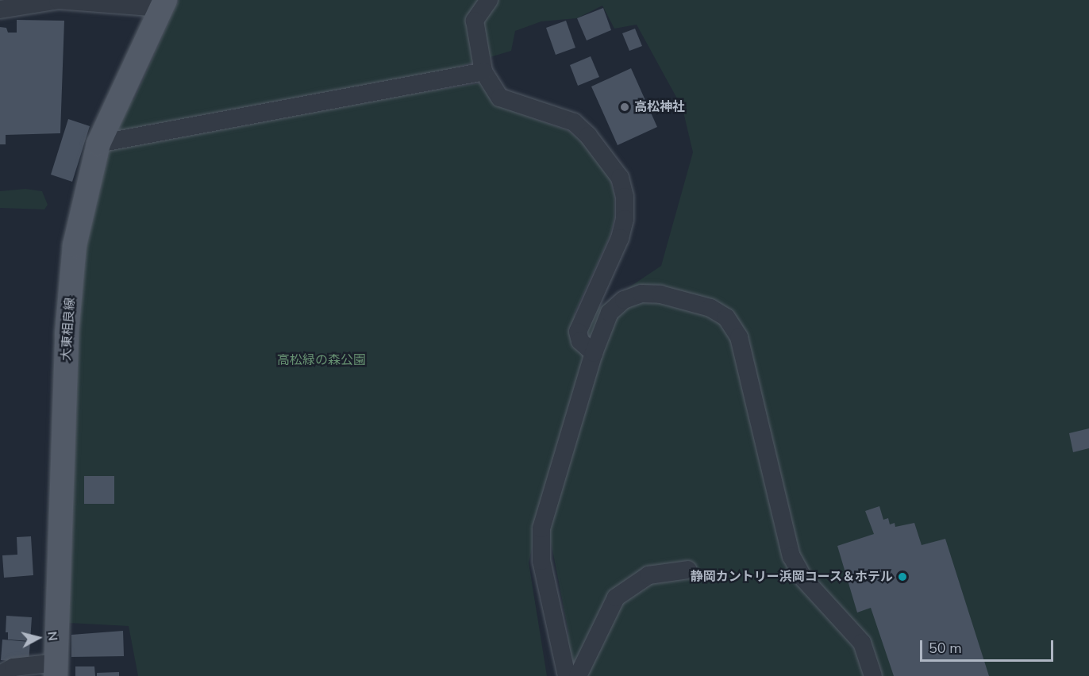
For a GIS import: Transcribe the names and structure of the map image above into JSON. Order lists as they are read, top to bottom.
{
  "streets": {
    "main road": ["大東相良線"]
  },
  "parks": ["高松緑の森公園"],
  "places": ["高松神社", "静岡カントリー浜岡コース＆ホテル"],
  "scale_bar": "50 m",
  "north": "right"
}
